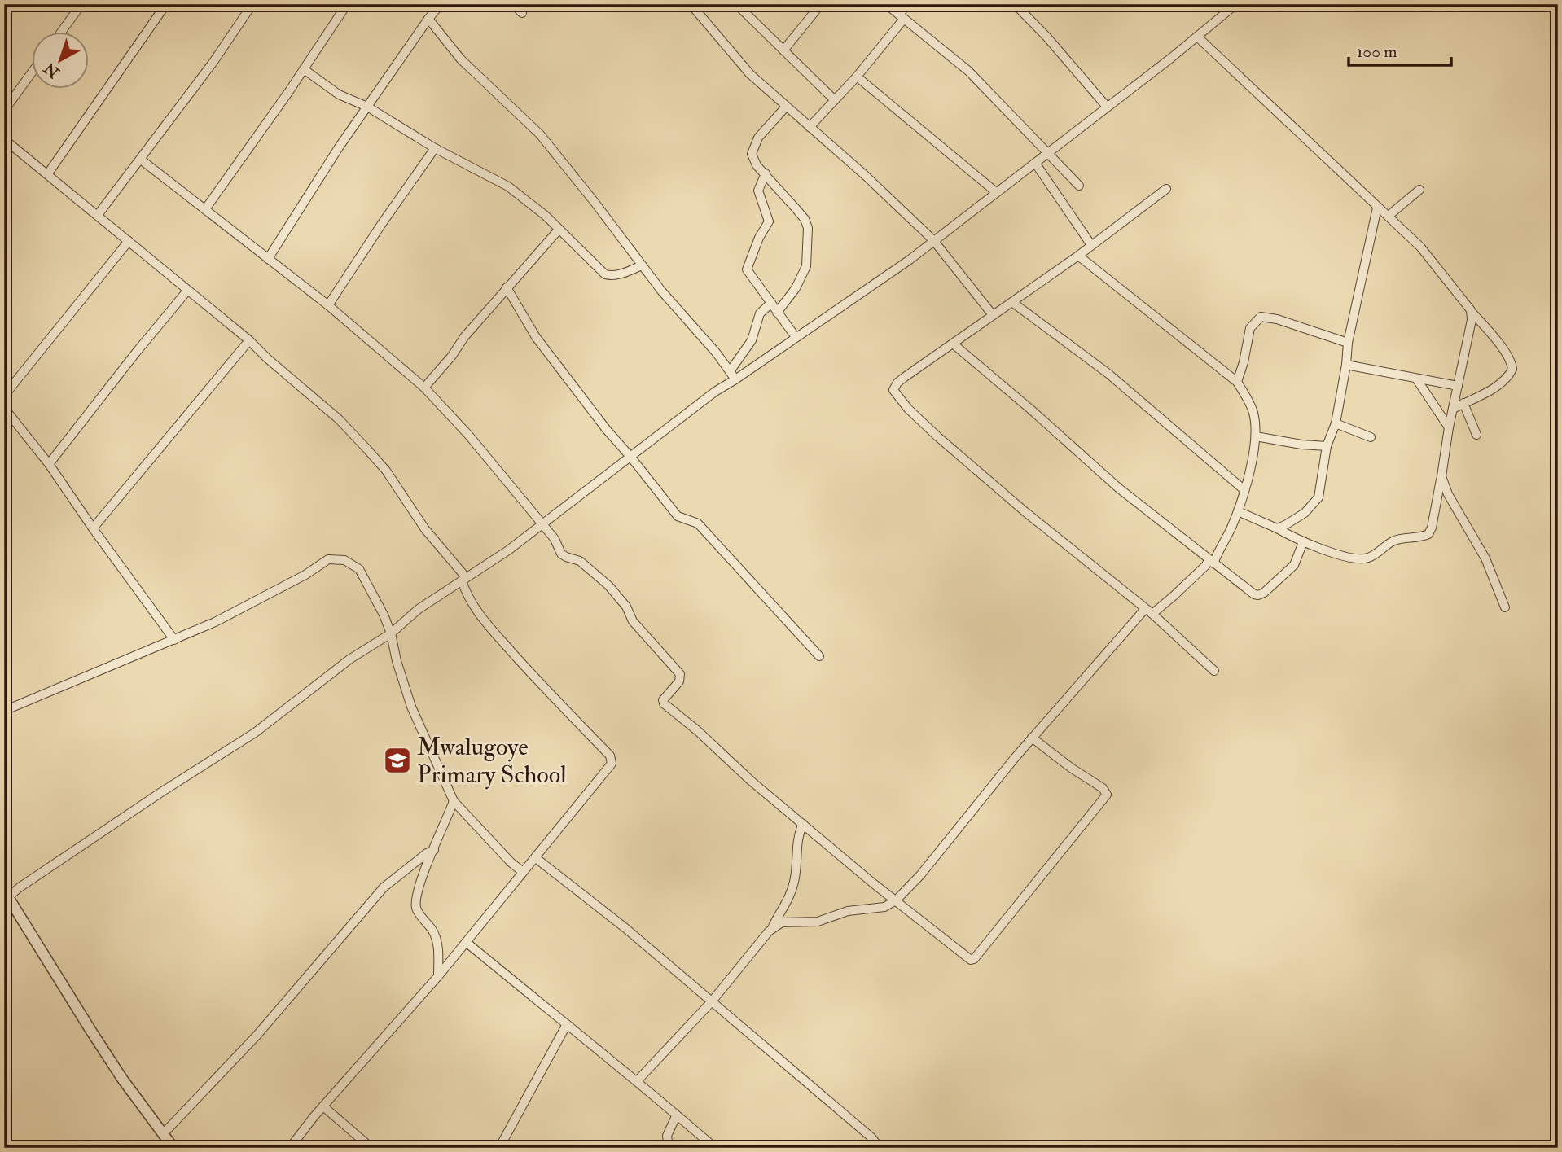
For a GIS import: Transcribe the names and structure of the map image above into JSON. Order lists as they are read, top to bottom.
{
  "places": {
    "school or university": ["Mwalugoye Primary School"]
  },
  "scale_bar": "100 m",
  "north": "bottom left"
}
